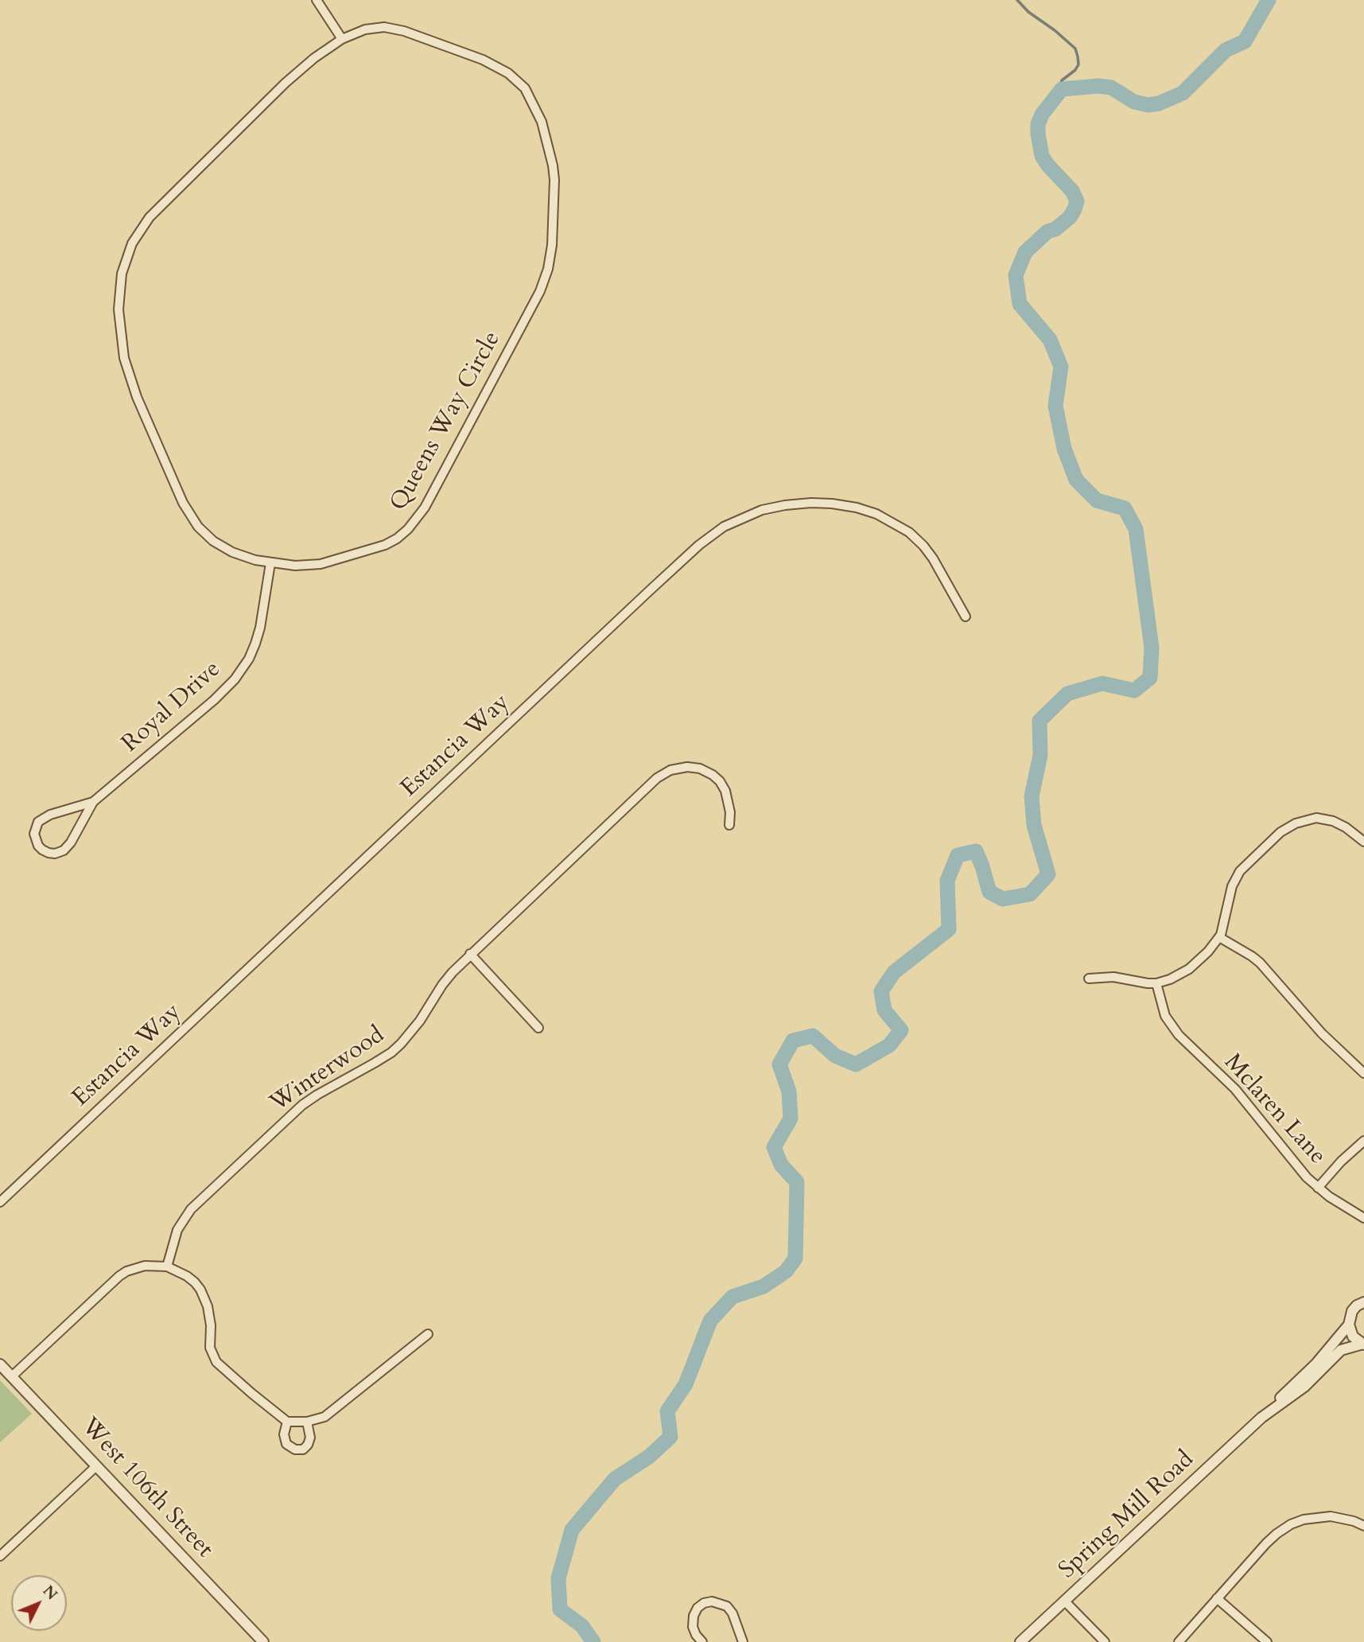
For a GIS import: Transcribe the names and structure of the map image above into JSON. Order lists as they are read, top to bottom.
{
  "streets": {
    "street": [
      "Queens Way Circle",
      "Royal Drive",
      "Estancia Way",
      "Winterwood",
      "Mclaren Lane",
      "West 106th Street",
      "Spring Mill Road"
    ]
  },
  "crossings": [
    ["Queens Way Circle", "Royal Drive"]
  ],
  "north": "top right"
}
